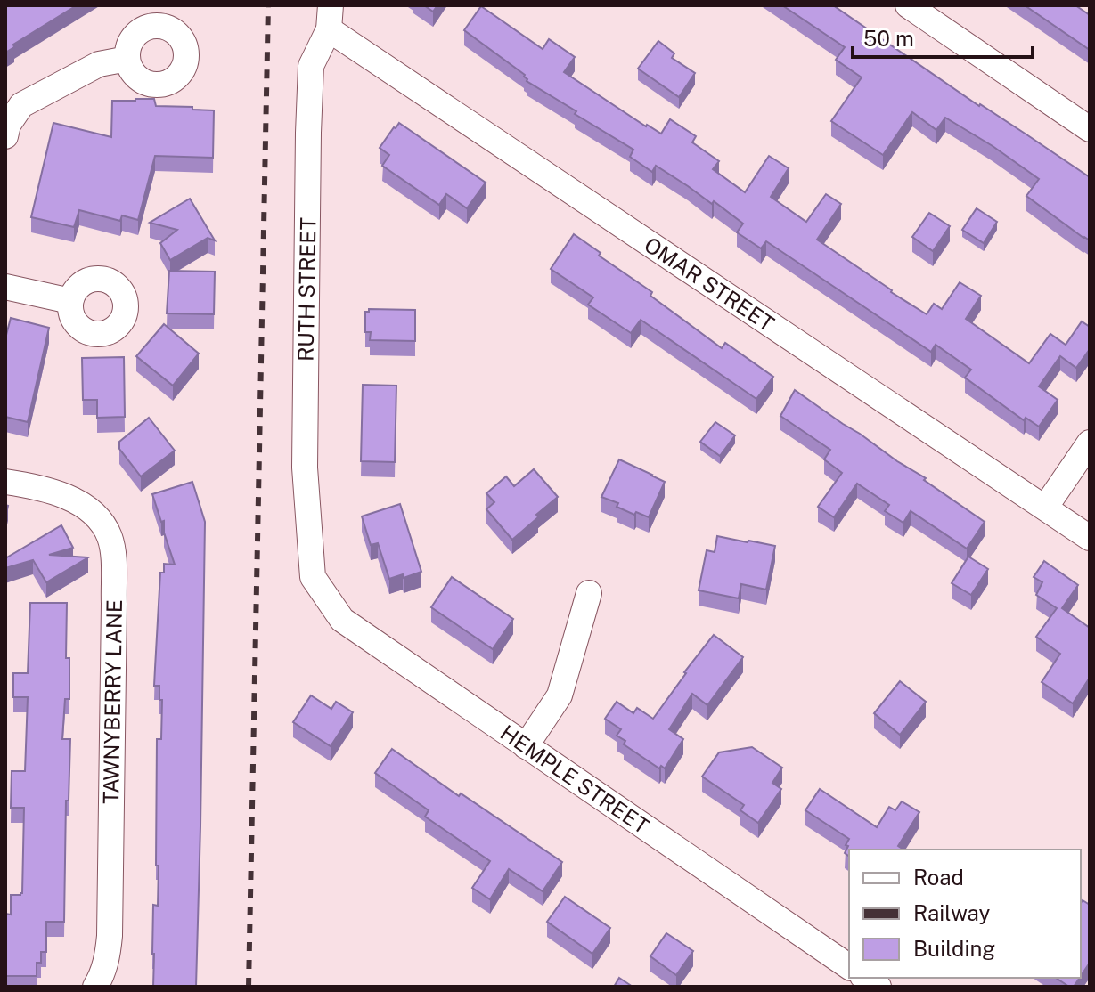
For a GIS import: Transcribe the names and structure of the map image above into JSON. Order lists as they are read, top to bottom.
{
  "streets": {
    "street": [
      "OMAR STREET",
      "RUTH STREET",
      "TAWNYBERRY LANE",
      "HEMPLE STREET"
    ]
  },
  "crossings": [
    ["OMAR STREET", "RUTH STREET"],
    ["RUTH STREET", "HEMPLE STREET"]
  ],
  "legend": ["Road", "Railway", "Building"],
  "scale_bar": "50 m"
}
